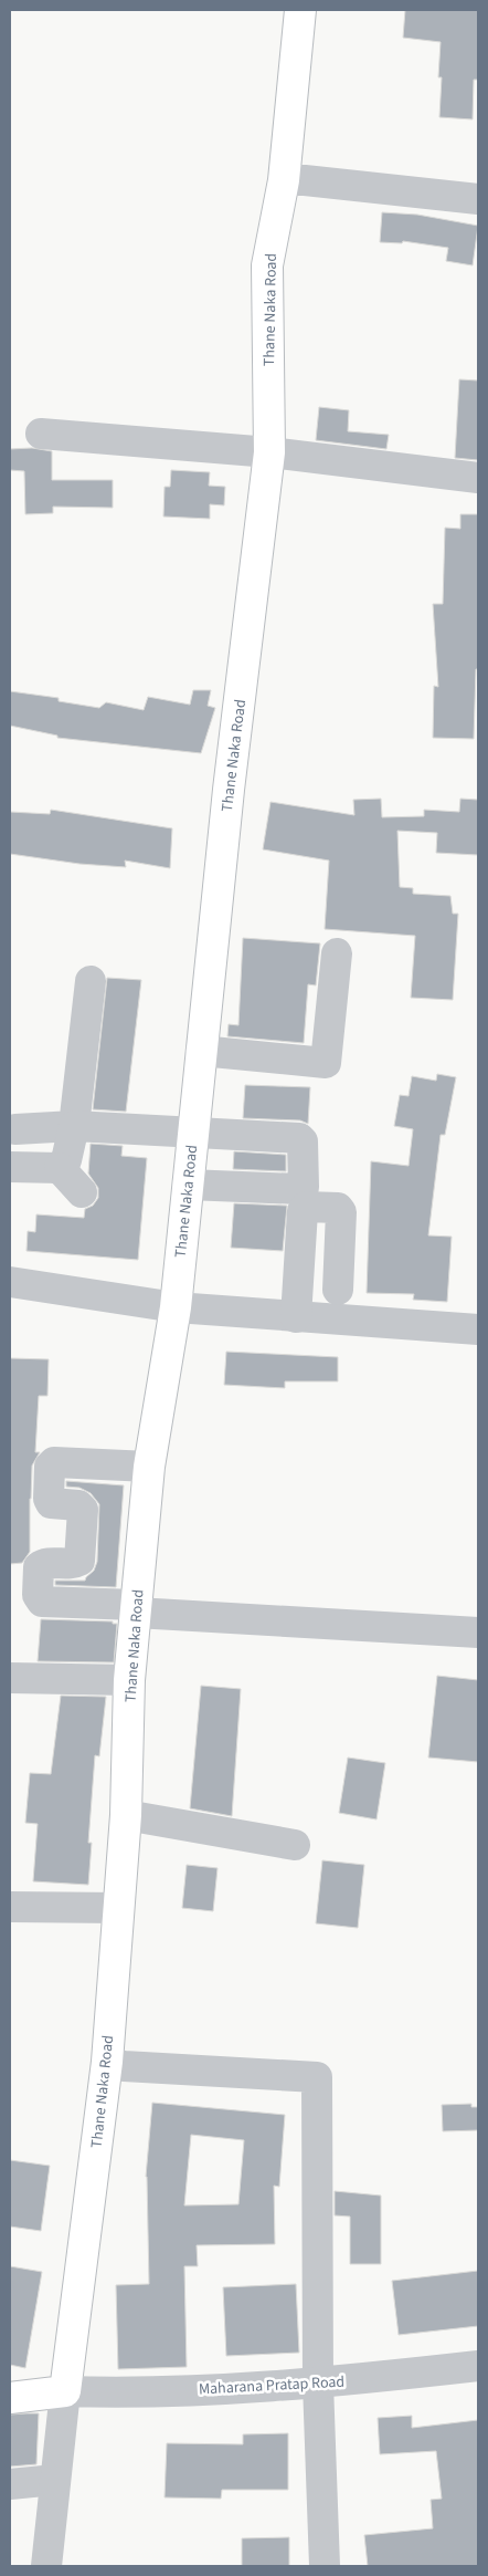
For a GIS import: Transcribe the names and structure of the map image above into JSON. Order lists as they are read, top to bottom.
{
  "streets": {
    "main road": ["Thane Naka Road"],
    "street": ["Maharana Pratap Road"]
  },
  "crossings": [
    ["Thane Naka Road", "Maharana Pratap Road"]
  ]
}
